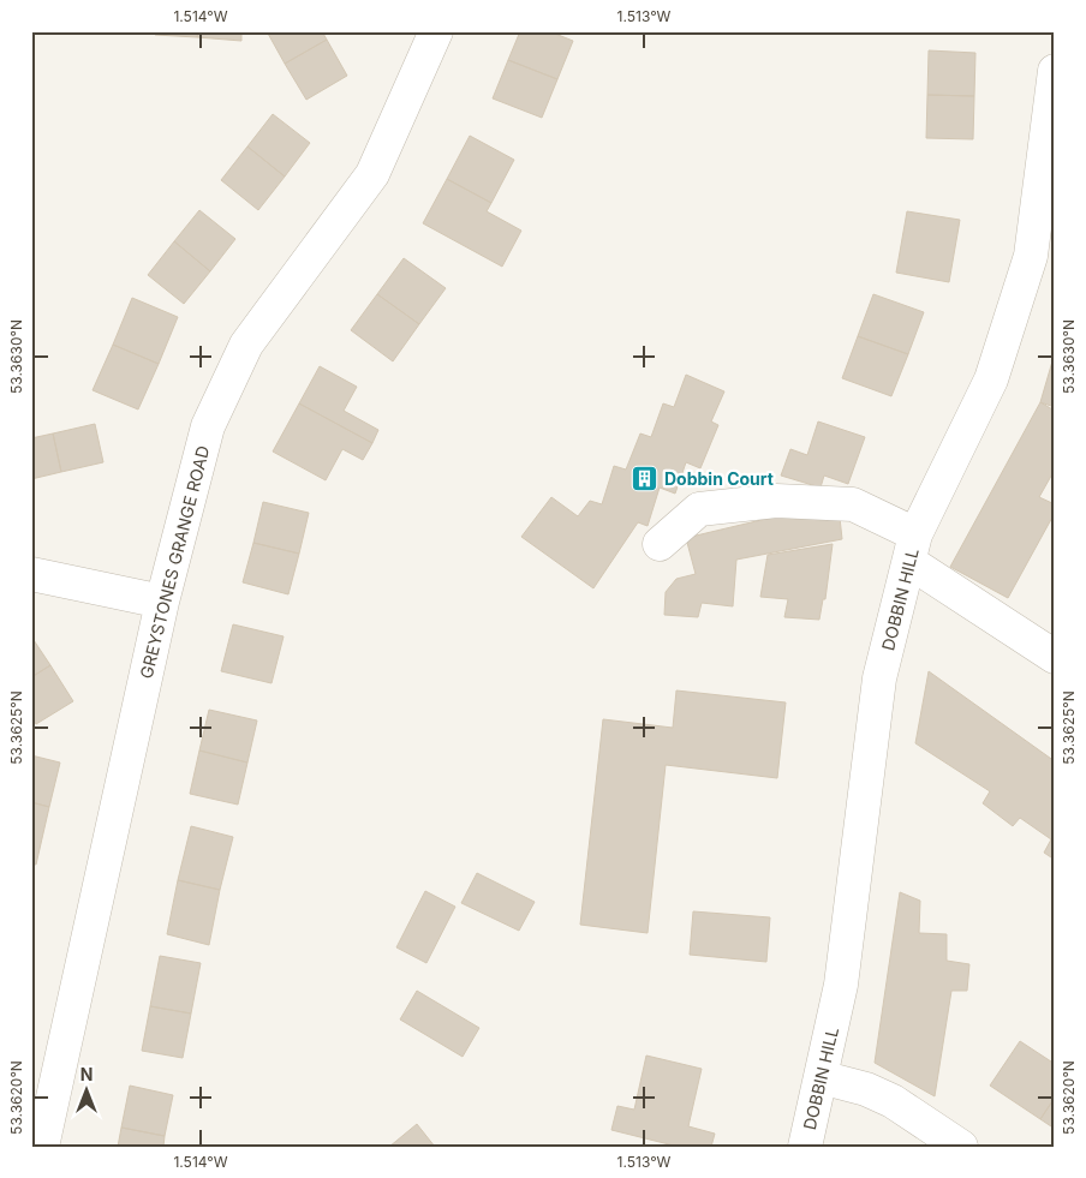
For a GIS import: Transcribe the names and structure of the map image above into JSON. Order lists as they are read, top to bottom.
{
  "streets": {
    "street": ["GREYSTONES GRANGE ROAD", "DOBBIN HILL"]
  },
  "places": {
    "building": ["Dobbin Court"]
  },
  "north": "top",
  "coordinates": [
    "1.514°W",
    "1.513°W",
    "53.3630°N",
    "53.3625°N",
    "53.3620°N"
  ]
}
